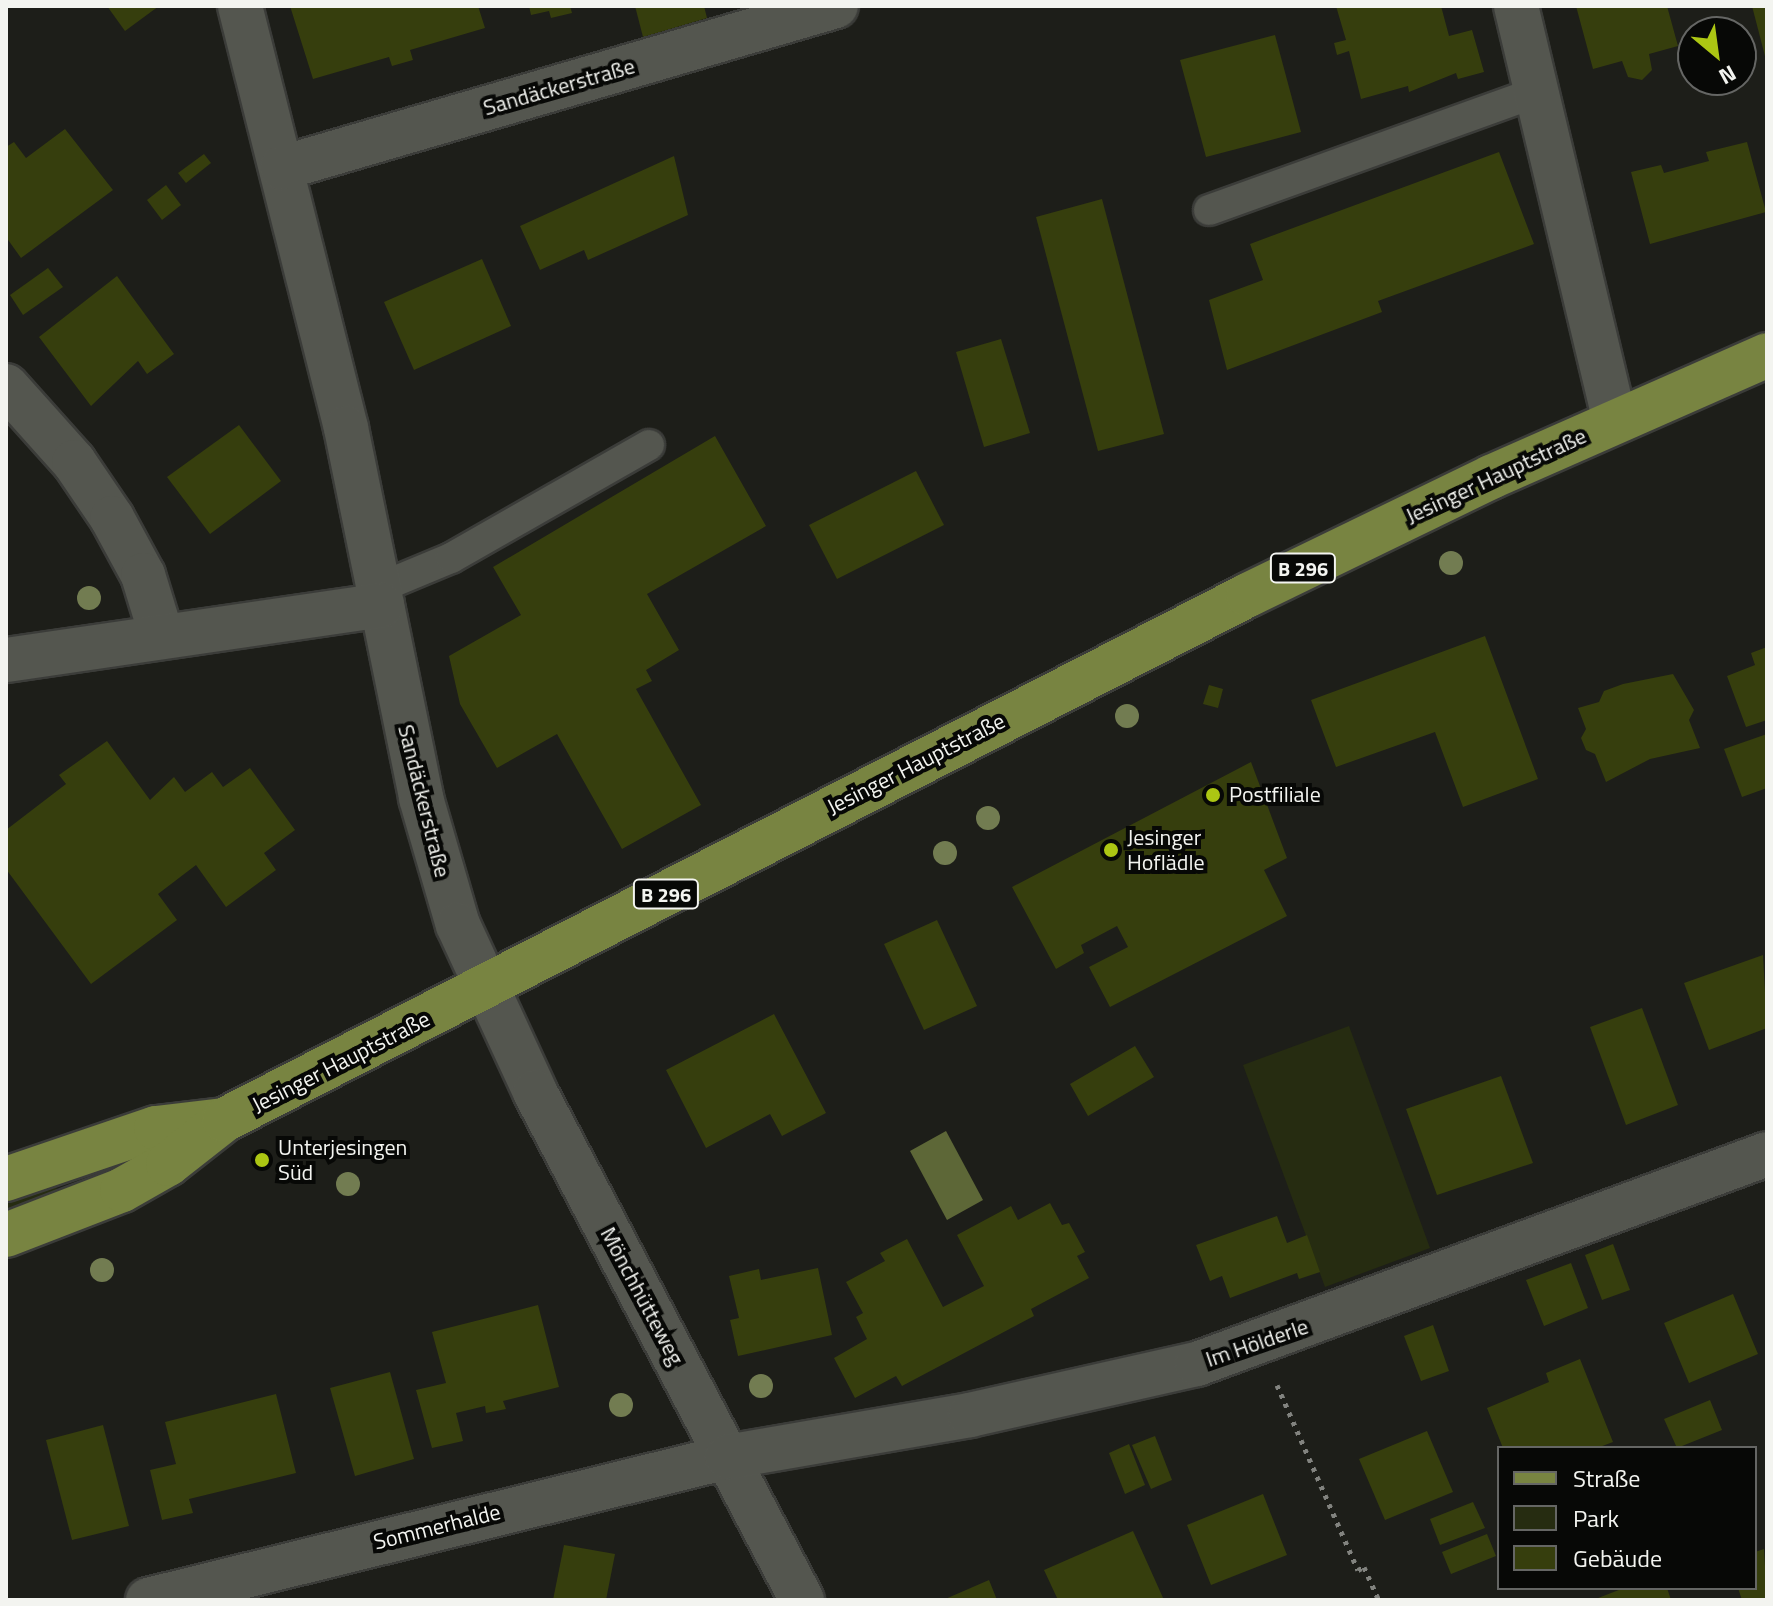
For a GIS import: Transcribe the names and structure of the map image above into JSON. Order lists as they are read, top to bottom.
{
  "streets": {
    "main road": ["Jesinger Hauptstraße", "B 296"],
    "street": [
      "Sandäckerstraße",
      "Mönchhütteweg",
      "Im Hölderle",
      "Sommerhalde"
    ]
  },
  "crossings": [
    ["Sandäckerstraße", "Jesinger Hauptstraße"],
    ["Sandäckerstraße", "Mönchhütteweg"],
    ["Jesinger Hauptstraße", "Mönchhütteweg"],
    ["Mönchhütteweg", "Im Hölderle"],
    ["Mönchhütteweg", "Sommerhalde"],
    ["Im Hölderle", "Sommerhalde"]
  ],
  "places": ["Postfiliale", "Jesinger Hoflädle", "Unterjesingen Süd"],
  "legend": ["Straße", "Park", "Gebäude"],
  "north": "bottom right"
}
